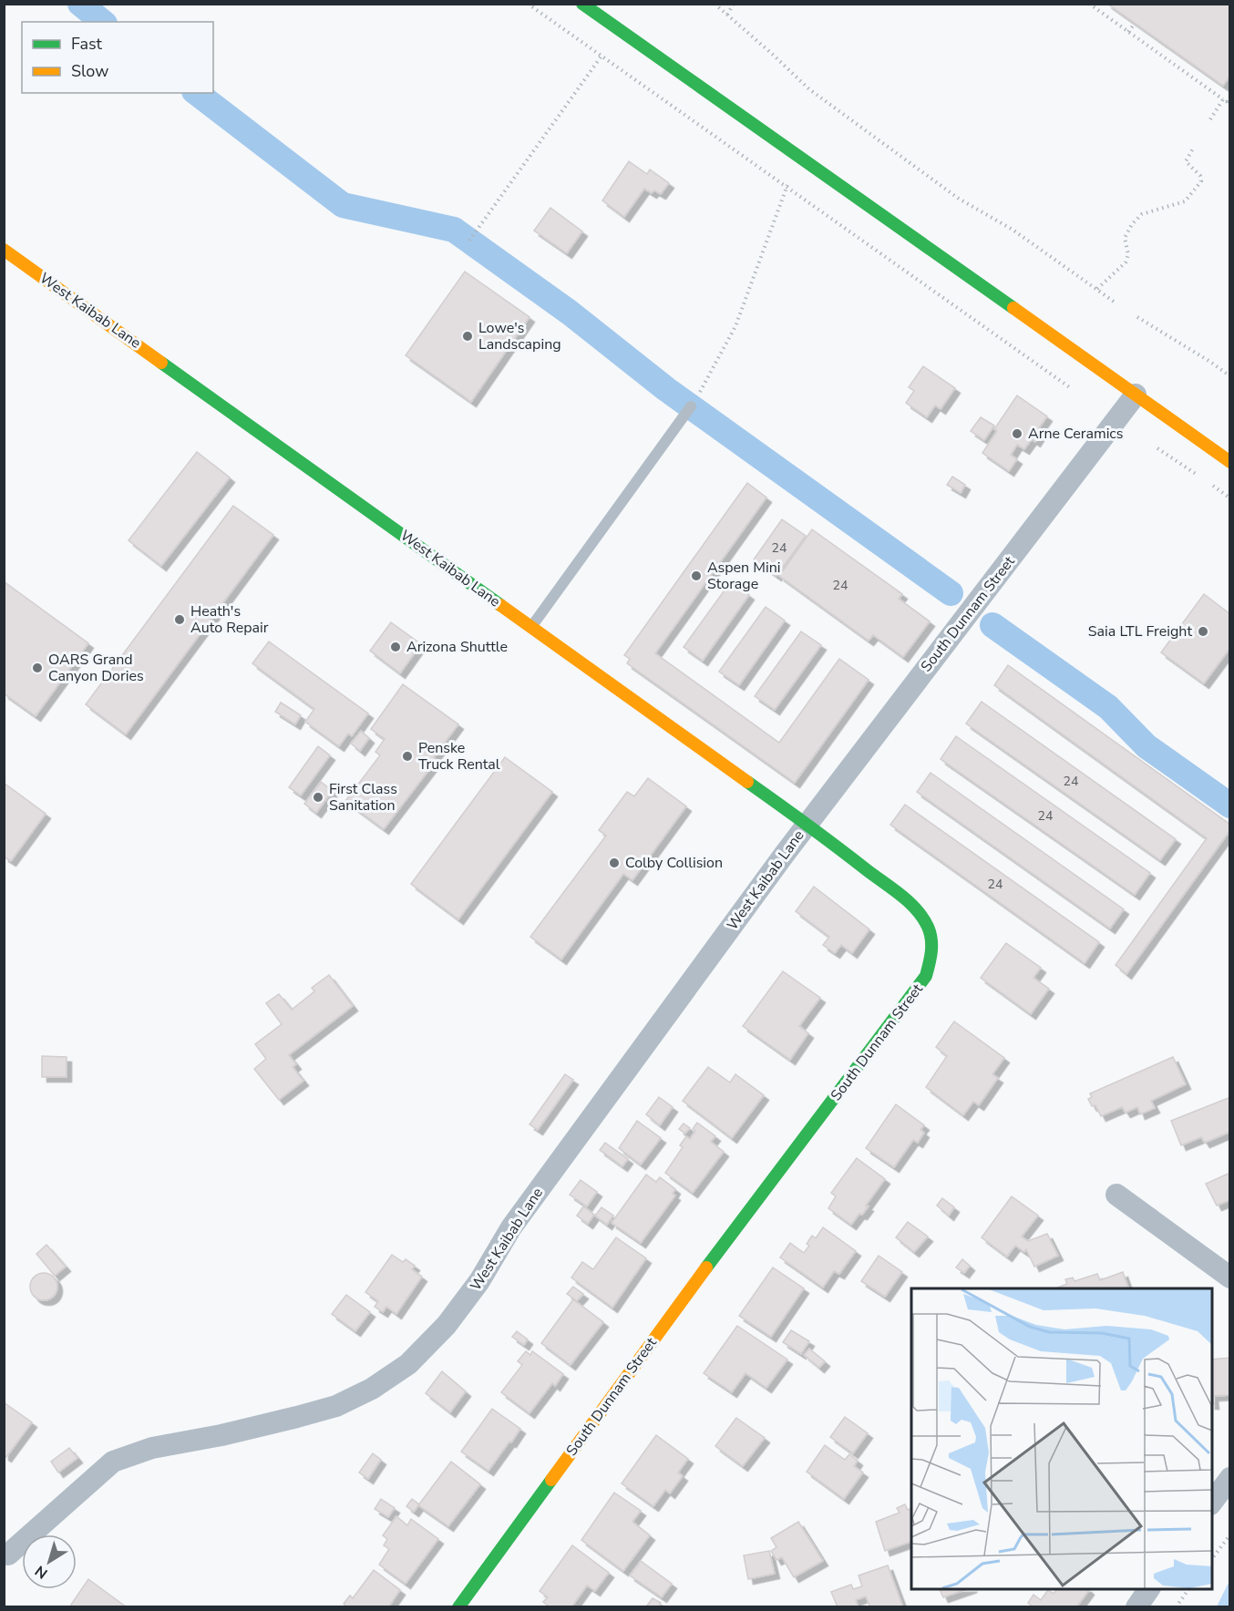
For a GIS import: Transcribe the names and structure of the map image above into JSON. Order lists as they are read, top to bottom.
{
  "streets": {
    "street": ["West Kaibab Lane", "South Dunnam Street"]
  },
  "crossings": [
    ["West Kaibab Lane", "South Dunnam Street"]
  ],
  "places": [
    "Lowe's Landscaping",
    "Arne Ceramics",
    "Aspen Mini Storage",
    "Heath's Auto Repair",
    "Saia LTL Freight",
    "Arizona Shuttle",
    "OARS Grand Canyon Dories",
    "Penske Truck Rental",
    "First Class Sanitation",
    "Colby Collision"
  ],
  "house_numbers": [
    "24",
    "24",
    "24",
    "24",
    "24"
  ],
  "legend": ["Fast", "Slow"],
  "north": "bottom left"
}
